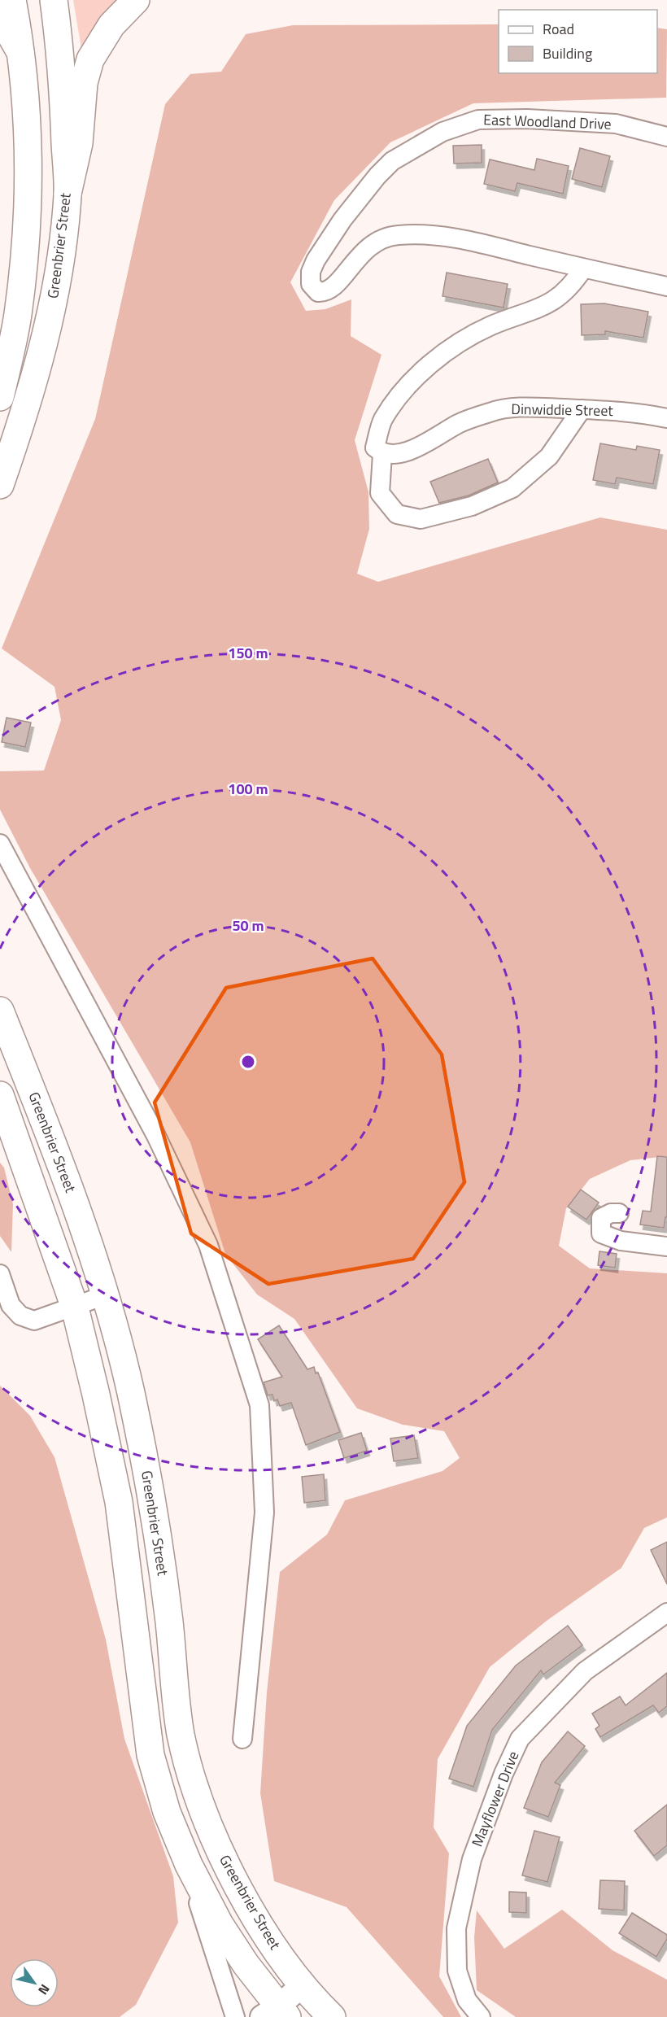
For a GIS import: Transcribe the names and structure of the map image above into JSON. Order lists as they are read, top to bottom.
{
  "streets": {
    "main road": ["Greenbrier Street"],
    "street": ["East Woodland Drive", "Dinwiddie Street", "Mayflower Drive"]
  },
  "legend": ["Road", "Building"],
  "north": "bottom right",
  "rings": ["150 m", "100 m", "50 m"]
}
